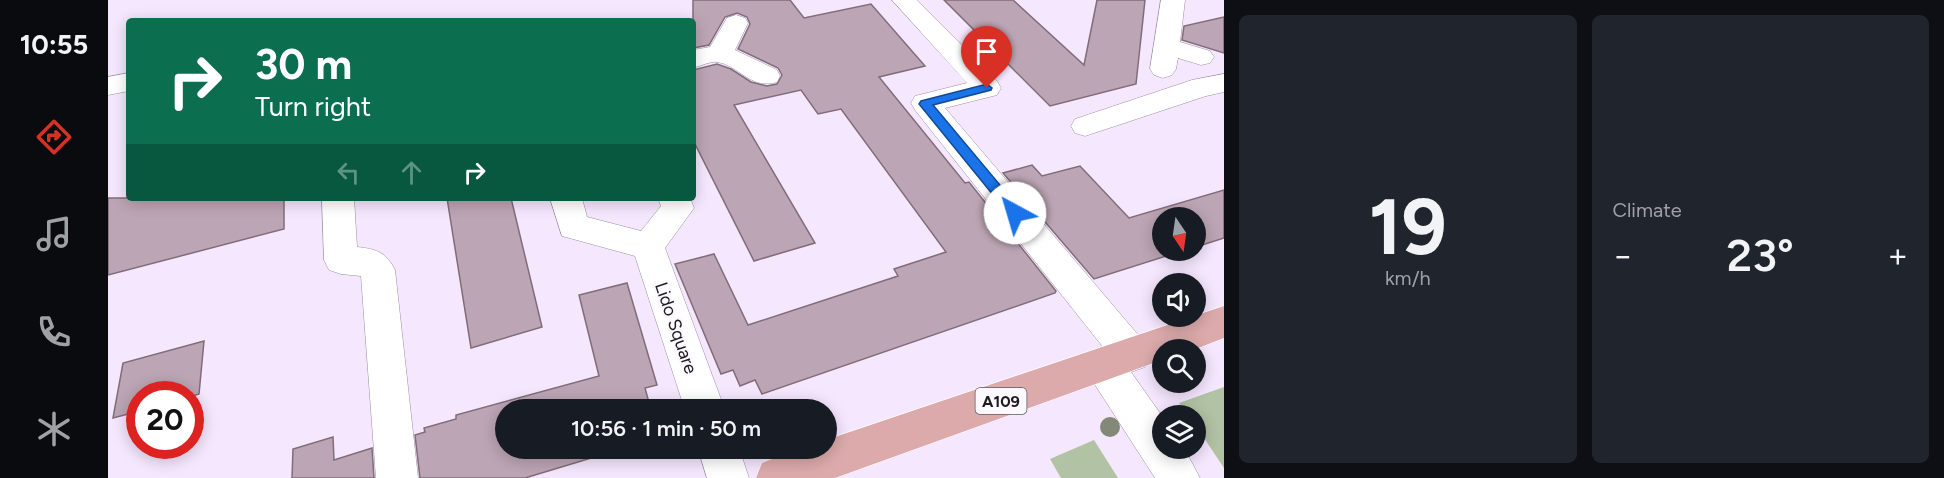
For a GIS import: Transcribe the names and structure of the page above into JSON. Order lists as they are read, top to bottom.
{
  "streets": {
    "main road": ["A109"],
    "street": ["Lido Square"]
  },
  "north": "bottom",
  "page": {
    "tabs": "10:55",
    "tile": [
      ["19", "km/h"],
      "Climate"
    ],
    "turn": ["30 m", "Turn right"],
    "heat": ["−", "23°", "+"],
    "limit": "20",
    "trip": "10:56 · 1 min · 50 m"
  }
}
